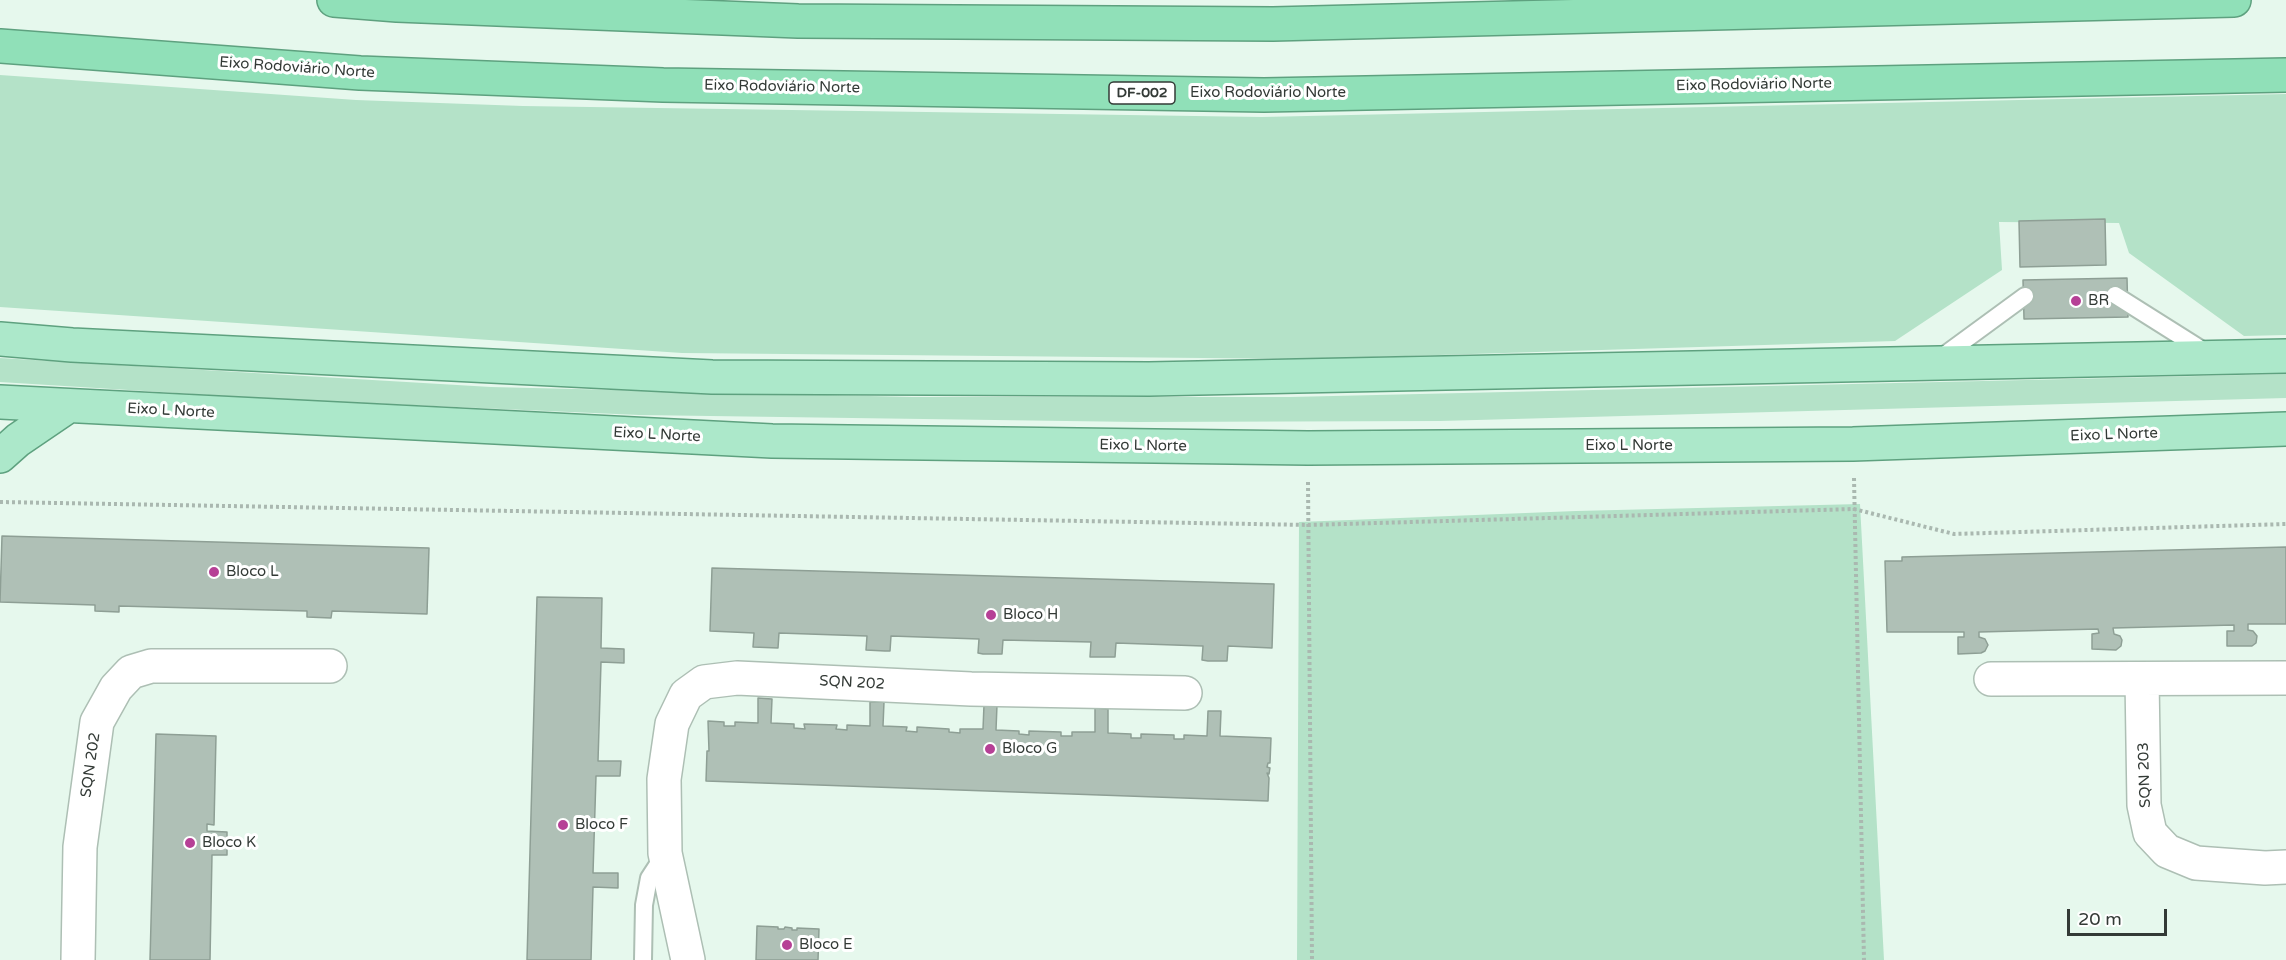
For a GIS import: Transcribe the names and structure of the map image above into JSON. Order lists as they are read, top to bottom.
{
  "streets": {
    "highway": ["Eixo Rodoviário Norte", "DF-002"],
    "main road": ["Eixo L Norte"],
    "street": ["SQN 202", "SQN 203"]
  },
  "places": [
    "BR",
    "Bloco L",
    "Bloco H",
    "Bloco G",
    "Bloco F",
    "Bloco K",
    "Bloco E"
  ],
  "scale_bar": "20 m"
}
